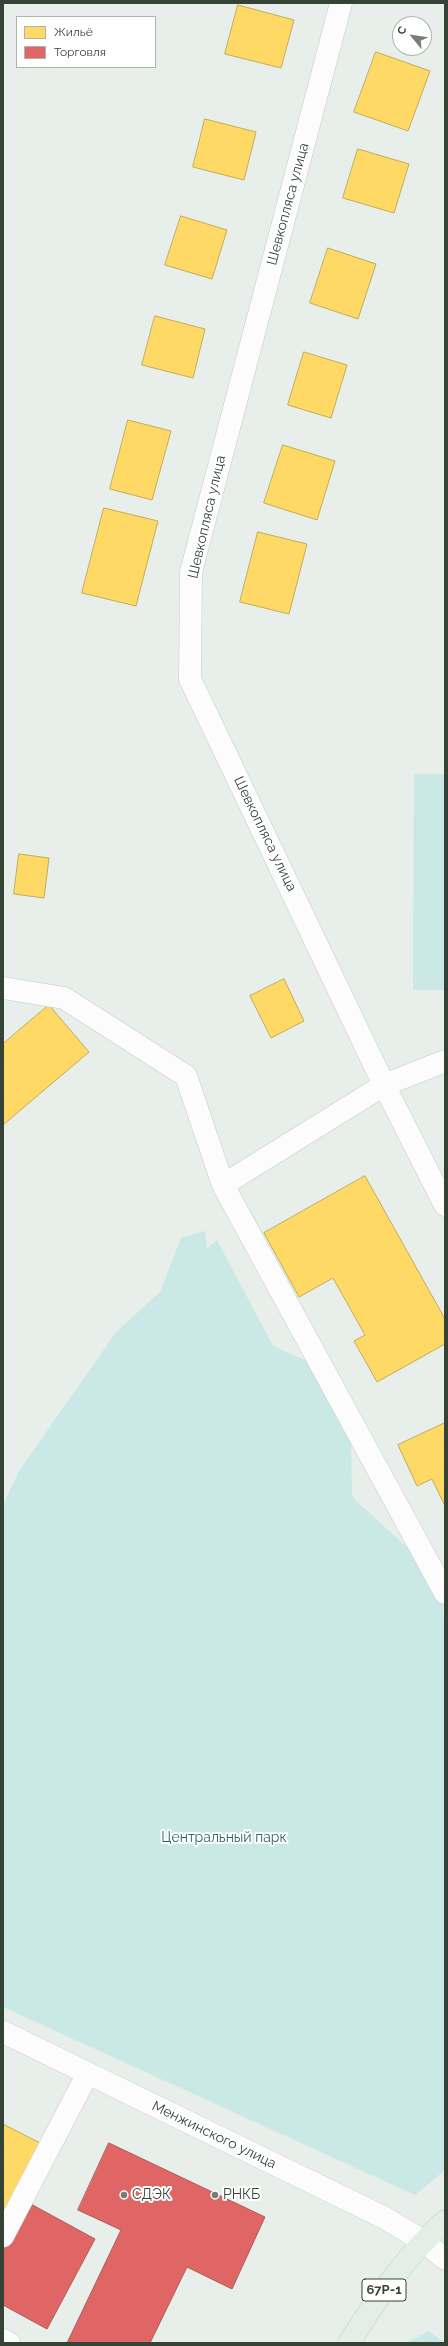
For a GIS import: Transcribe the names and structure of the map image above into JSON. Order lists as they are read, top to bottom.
{
  "streets": {
    "main road": ["67Р-1"],
    "street": ["Шевкопляса улица", "Менжинского улица"]
  },
  "crossings": [
    ["Менжинского улица", "67Р-1"]
  ],
  "parks": ["Центральный парк"],
  "places": ["СДЭК", "РНКБ"],
  "legend": ["Жильё", "Торговля"],
  "north": "top left"
}
